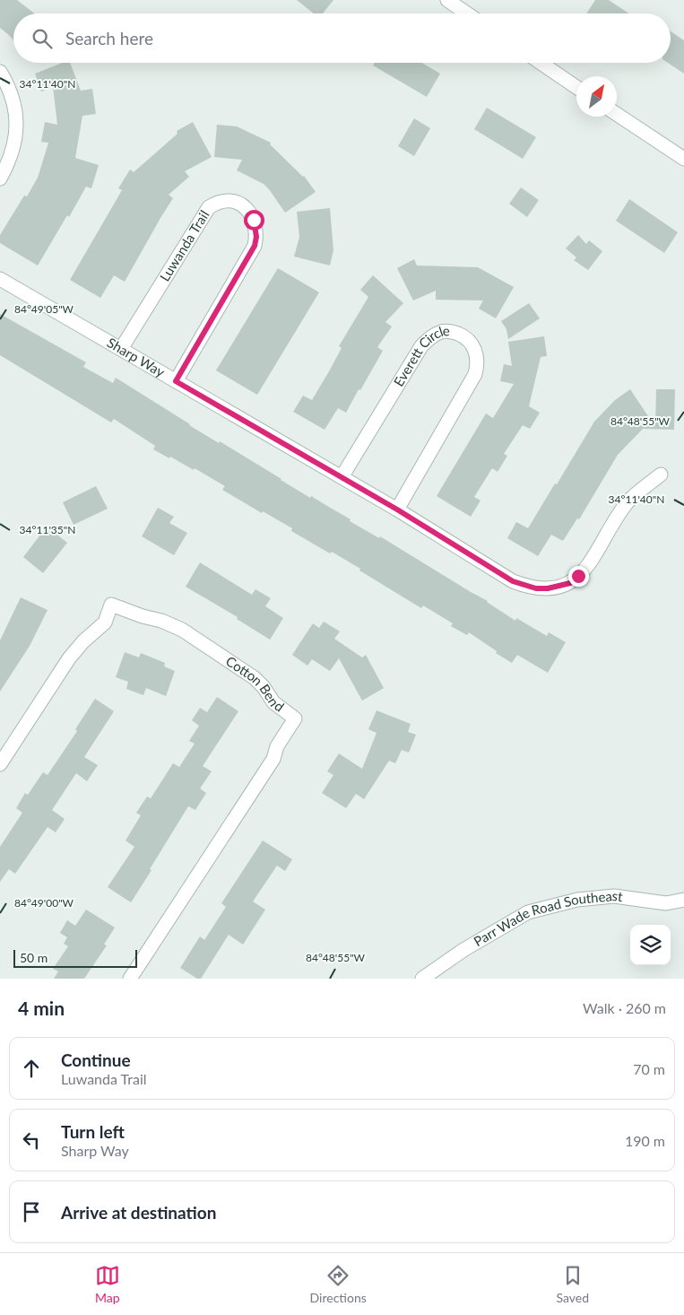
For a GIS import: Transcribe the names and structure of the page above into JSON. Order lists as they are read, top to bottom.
{
  "streets": {
    "street": [
      "Luwanda Trail",
      "Sharp Way",
      "Everett Circle",
      "Cotton Bend",
      "Parr Wade Road Southeast"
    ]
  },
  "crossings": [
    ["Luwanda Trail", "Sharp Way"],
    ["Sharp Way", "Everett Circle"]
  ],
  "scale_bar": "50 m",
  "north": "top right",
  "page": {
    "search": "Search here",
    "scale": "50 m",
    "heading": ["4 min", "Walk · 260 m"],
    "list": [
      ["Continue", "Luwanda Trail", "70 m"],
      ["Turn left", "Sharp Way", "190 m"],
      "Arrive at destination"
    ],
    "nav": ["Map", "Directions", "Saved"]
  },
  "coordinates": [
    "34°11'40\"N",
    "84°49'05\"W",
    "84°48'55\"W",
    "34°11'35\"N",
    "84°49'00\"W"
  ]
}
